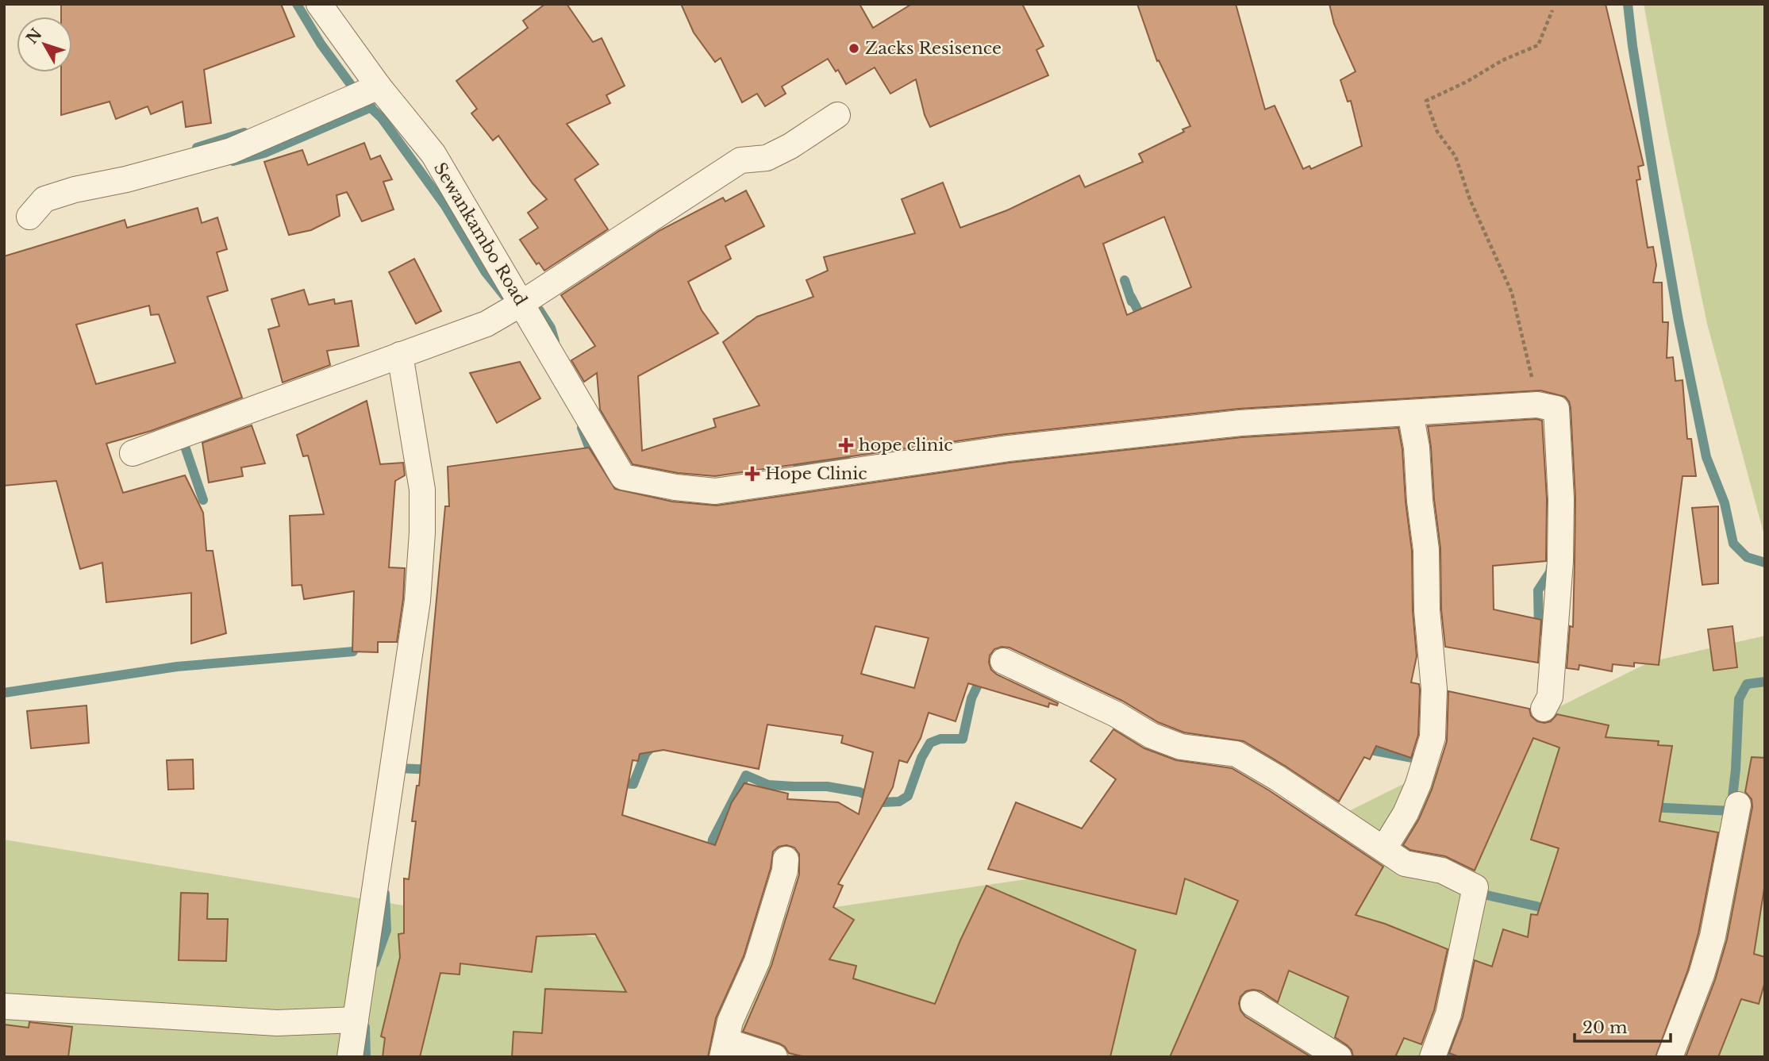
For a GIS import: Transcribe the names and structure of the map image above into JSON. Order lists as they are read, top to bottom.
{
  "streets": {
    "street": ["Sewankambo Road"]
  },
  "places": {
    "other": ["Zacks Resisence"],
    "health": ["hope clinic", "Hope Clinic"]
  },
  "scale_bar": "20 m",
  "north": "top left"
}
